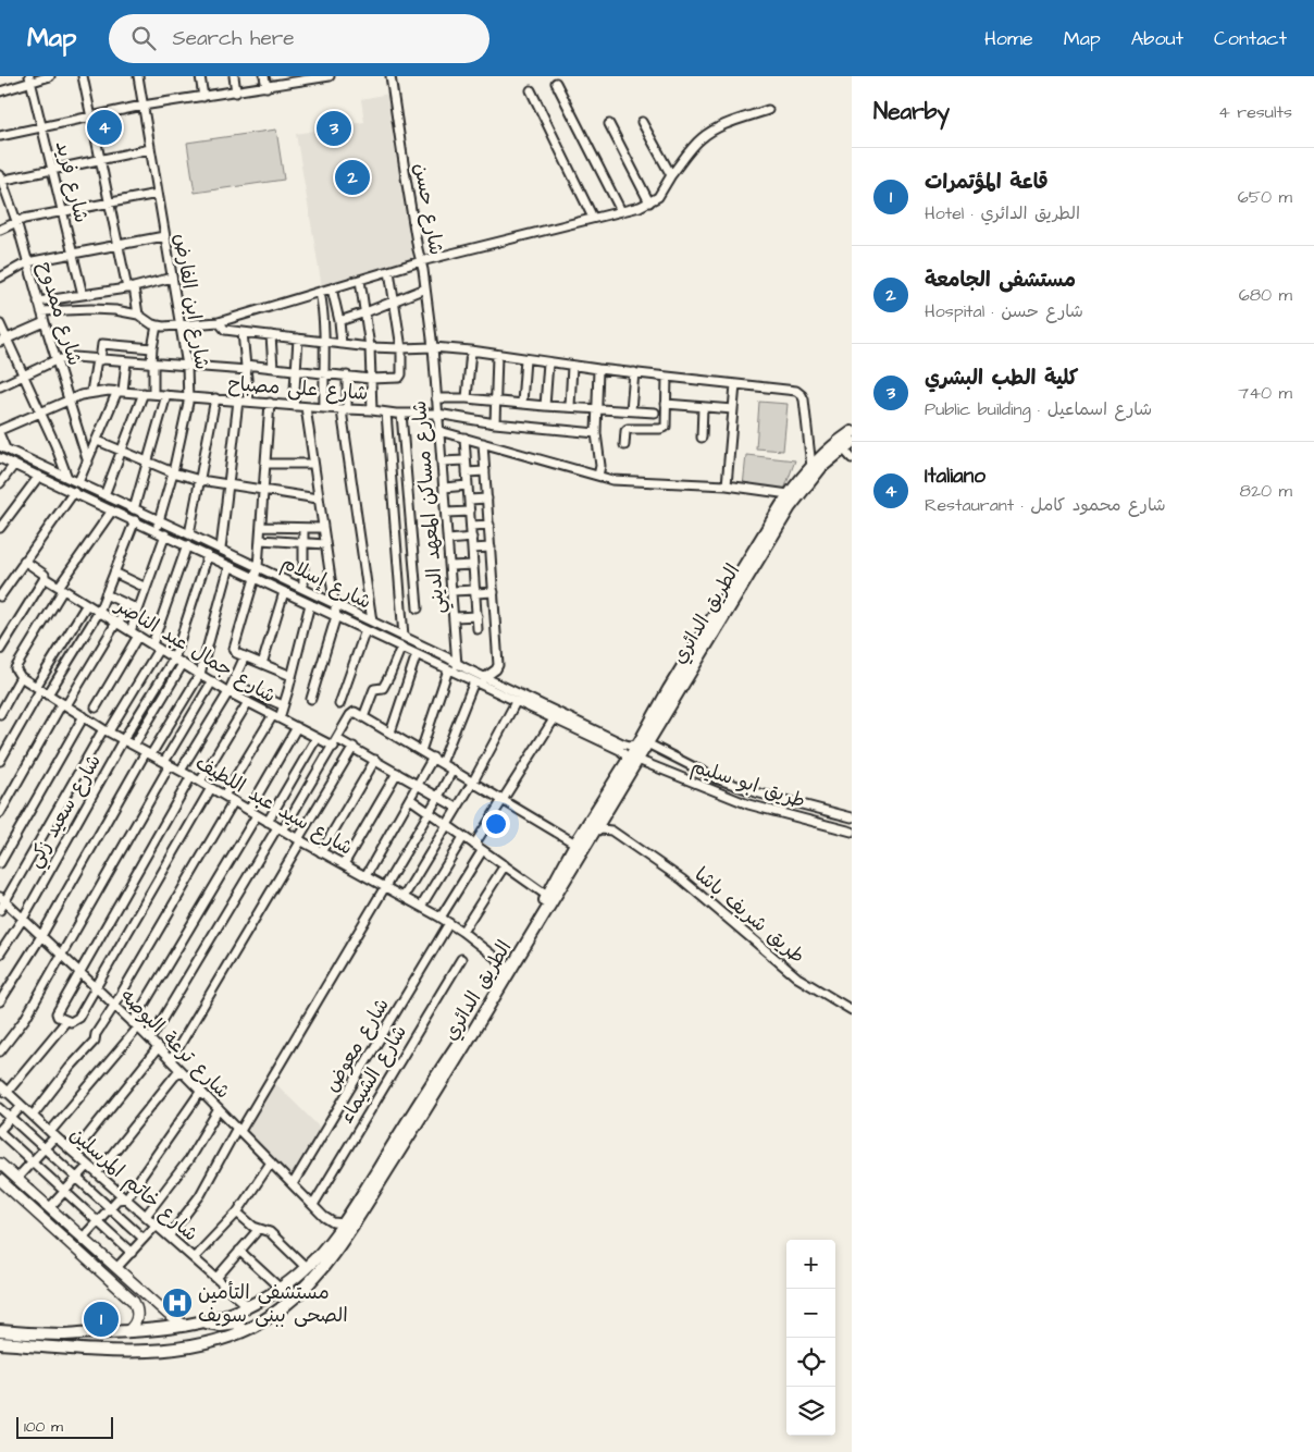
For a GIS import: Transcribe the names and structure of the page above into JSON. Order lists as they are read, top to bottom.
{
  "streets": {
    "highway": ["الطريق الدائري"],
    "street": [
      "شارع فريد",
      "شارع حسن",
      "شارع ابن الفارض",
      "شارع ممدوح",
      "شارع على مصباح",
      "شارع مساكن المعهد الديني",
      "شارع إسلام",
      "شارع جمال عبد الناصر",
      "طريق ابو سليم",
      "شارع سيد عبد اللطيف",
      "شارع سعيد زكي",
      "طريق شريف باشا",
      "شارع ترعة البوصه",
      "شارع معوض",
      "شارع الشيماء",
      "شارع خاتم المرسلين"
    ]
  },
  "crossings": [
    ["شارع حسن", "شارع مساكن المعهد الديني"],
    ["شارع ابن الفارض", "شارع على مصباح"],
    ["شارع ابن الفارض", "شارع إسلام"],
    ["شارع ممدوح", "شارع على مصباح"],
    ["شارع على مصباح", "شارع مساكن المعهد الديني"],
    ["شارع مساكن المعهد الديني", "شارع إسلام"],
    ["شارع إسلام", "الطريق الدائري"],
    ["شارع إسلام", "طريق ابو سليم"],
    ["شارع إسلام", "شارع سعيد زكي"],
    ["الطريق الدائري", "طريق ابو سليم"],
    ["الطريق الدائري", "شارع سيد عبد اللطيف"],
    ["الطريق الدائري", "طريق شريف باشا"],
    ["الطريق الدائري", "شارع خاتم المرسلين"],
    ["شارع جمال عبد الناصر", "شارع سعيد زكي"],
    ["شارع سيد عبد اللطيف", "شارع سعيد زكي"],
    ["شارع سيد عبد اللطيف", "شارع معوض"],
    ["شارع سعيد زكي", "شارع ترعة البوصه"],
    ["شارع ترعة البوصه", "شارع معوض"],
    ["شارع ترعة البوصه", "شارع الشيماء"]
  ],
  "places": {
    "hospital": ["مستشفى التأمين الصحى ببنى سويف"]
  },
  "scale_bar": "100 m",
  "page": {
    "header": "Map",
    "search": "Search here",
    "nav": [
      "Home",
      "Map",
      "About",
      "Contact"
    ],
    "heading": ["Nearby", "4 results"],
    "pins": [
      "4",
      "3",
      "2",
      "1"
    ],
    "list": [
      {
        "mark": "1",
        "name": "قاعة المؤتمرات",
        "note": "Hotel · الطريق الدائري",
        "value": "650 m"
      },
      {
        "mark": "2",
        "name": "مستشفى الجامعة",
        "note": "Hospital · شارع حسن",
        "value": "680 m"
      },
      {
        "mark": "3",
        "name": "كلية الطب البشري",
        "note": "Public building · شارع اسماعيل",
        "value": "740 m"
      },
      {
        "mark": "4",
        "name": "Italiano",
        "note": "Restaurant · شارع محمود كامل",
        "value": "820 m"
      }
    ],
    "map_buttons": ["+", "−"],
    "scale": "100 m"
  }
}
